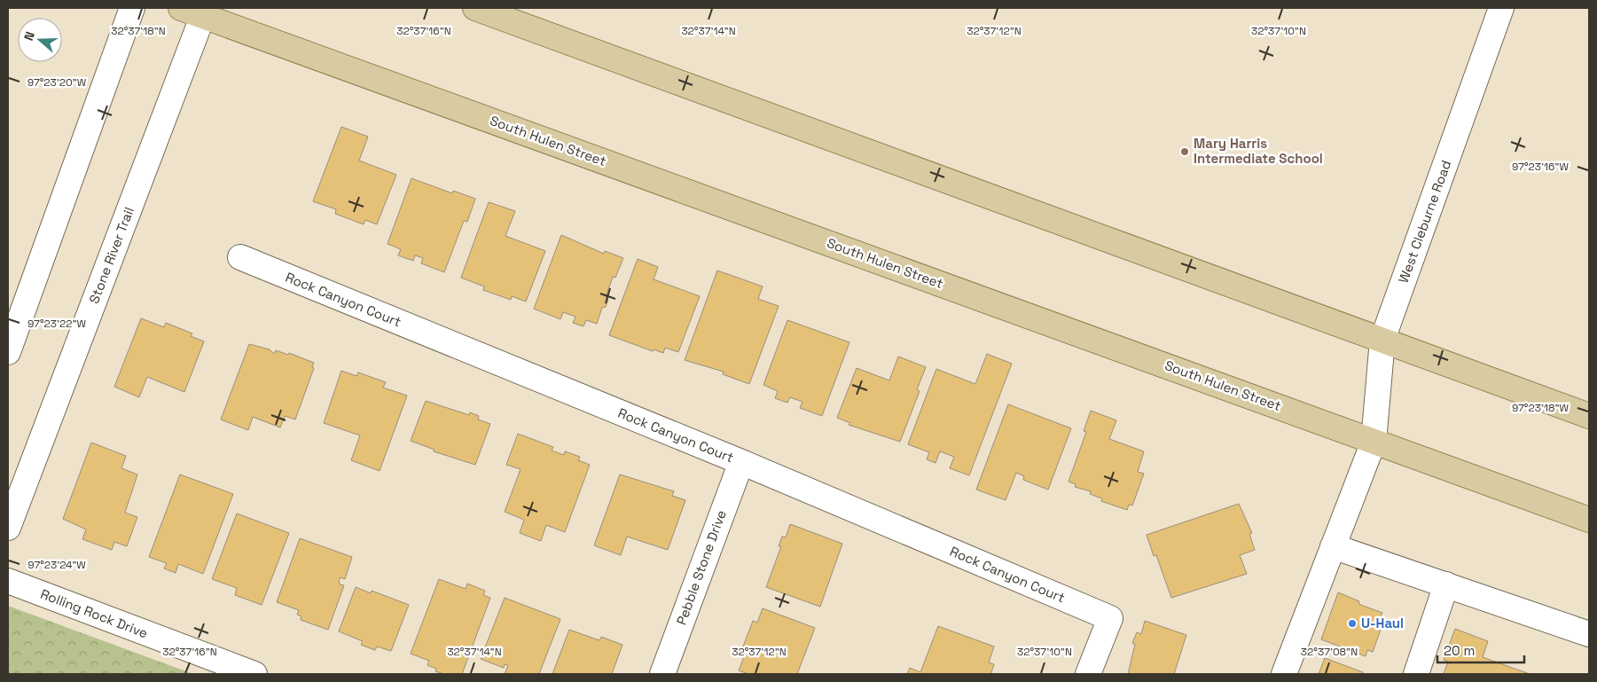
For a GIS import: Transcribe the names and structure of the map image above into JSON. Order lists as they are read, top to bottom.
{
  "streets": {
    "main road": ["South Hulen Street"],
    "street": [
      "West Cleburne Road",
      "Stone River Trail",
      "Rock Canyon Court",
      "Pebble Stone Drive",
      "Rolling Rock Drive"
    ]
  },
  "crossings": [
    ["South Hulen Street", "West Cleburne Road"],
    ["South Hulen Street", "Stone River Trail"],
    ["Rock Canyon Court", "Pebble Stone Drive"]
  ],
  "places": ["Mary Harris Intermediate School", "U-Haul"],
  "scale_bar": "20 m",
  "north": "left",
  "coordinates": [
    "32°37'18\"N",
    "32°37'16\"N",
    "32°37'14\"N",
    "32°37'12\"N",
    "32°37'10\"N",
    "97°23'20\"W",
    "97°23'16\"W",
    "97°23'22\"W",
    "97°23'18\"W",
    "97°23'24\"W",
    "32°37'08\"N"
  ]
}
